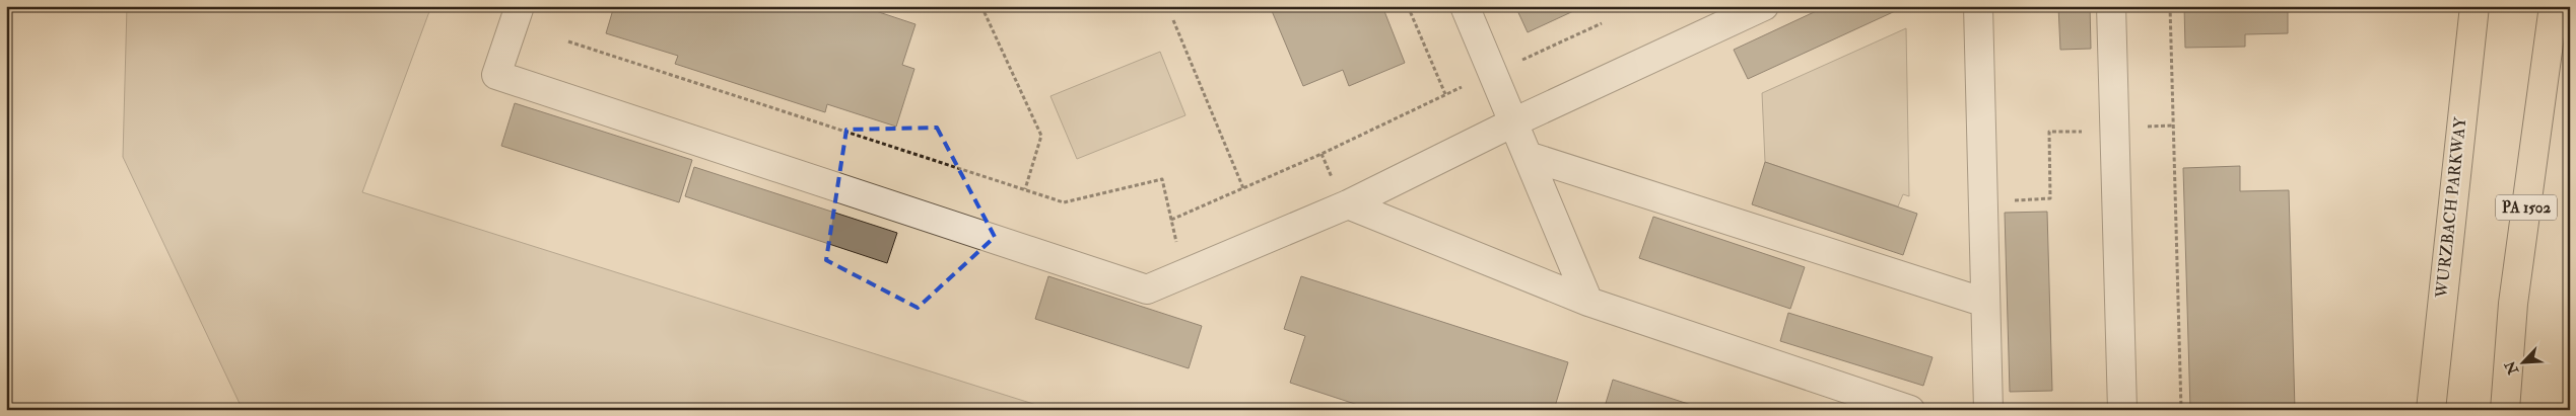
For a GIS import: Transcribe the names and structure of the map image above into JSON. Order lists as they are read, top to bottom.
{
  "streets": {
    "highway": ["WURZBACH PARKWAY", "PA 1502"]
  },
  "north": "bottom left"
}
